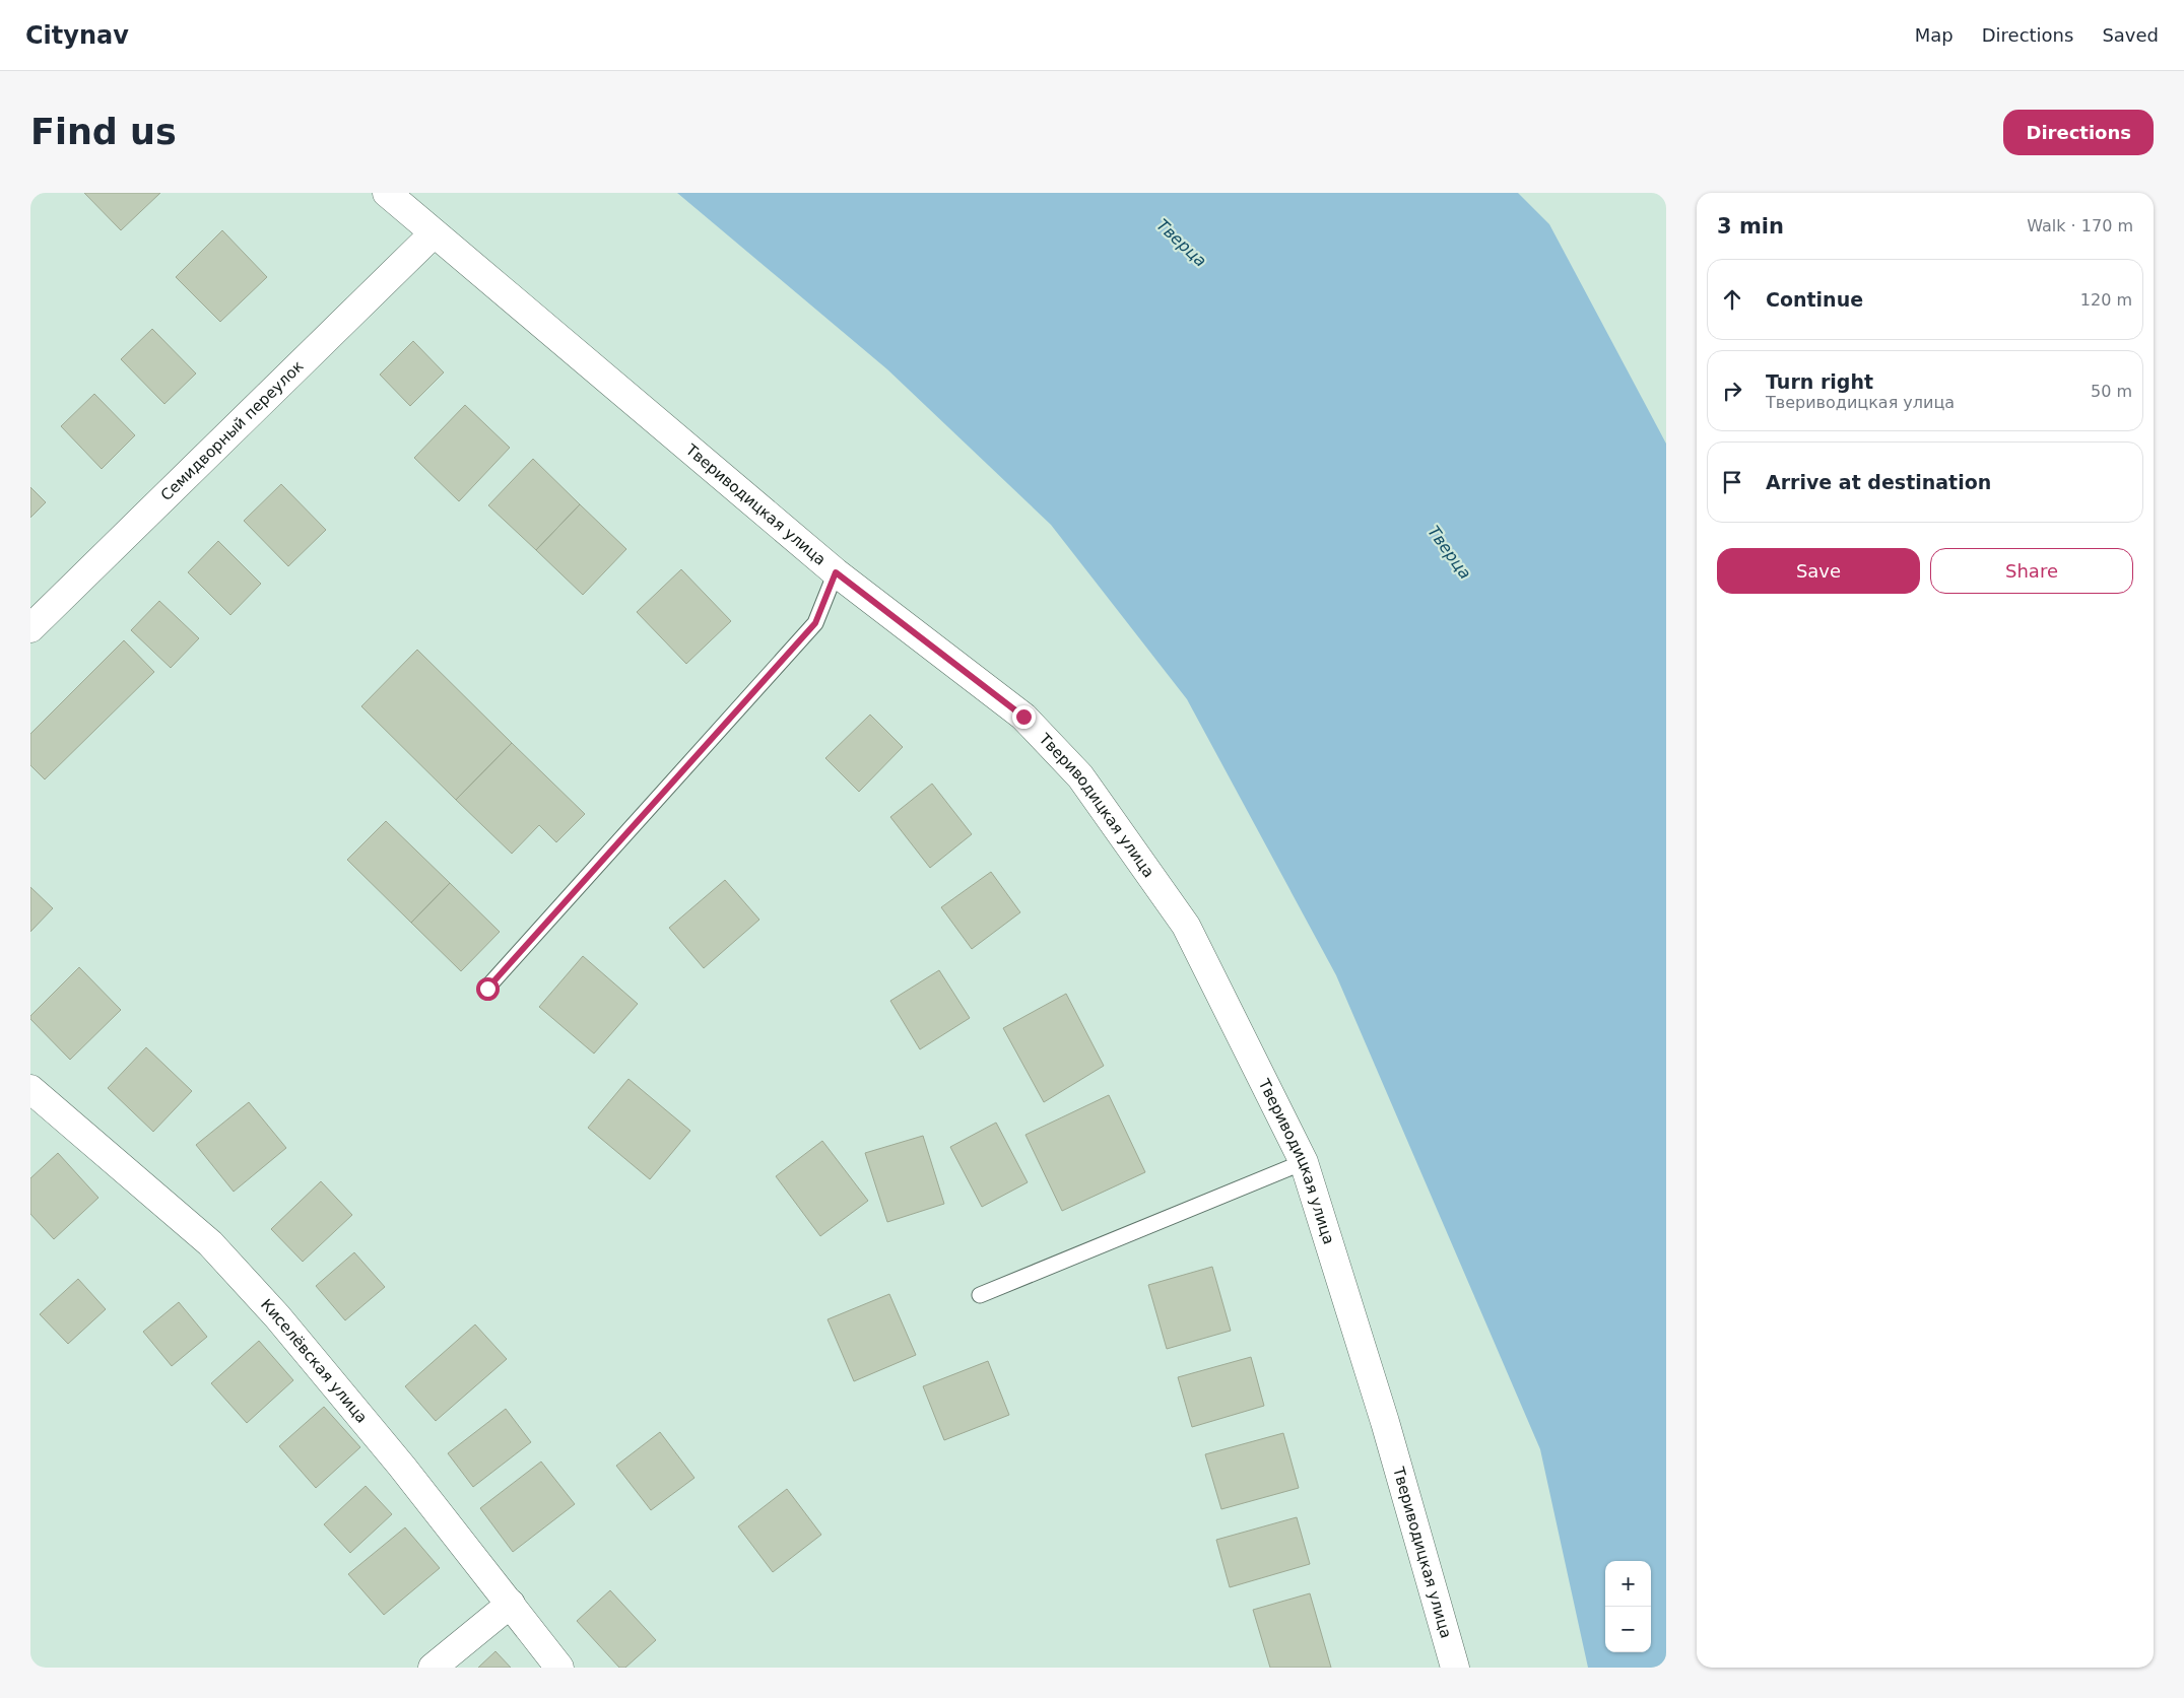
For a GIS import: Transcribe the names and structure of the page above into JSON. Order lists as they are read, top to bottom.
{
  "streets": {
    "street": ["Семидворный переулок", "Твериводицкая улица", "Киселёвская улица"]
  },
  "crossings": [
    ["Семидворный переулок", "Твериводицкая улица"]
  ],
  "water": ["Тверца"],
  "page": {
    "header": "Citynav",
    "nav": ["Map", "Directions", "Saved"],
    "buttons": [
      "Directions",
      ["Save", "Share"]
    ],
    "title": "Find us",
    "heading": ["3 min", "Walk · 170 m"],
    "list": [
      ["Continue", "120 m"],
      ["Turn right", "Твериводицкая улица", "50 m"],
      "Arrive at destination"
    ],
    "map_buttons": ["+", "−"]
  }
}
